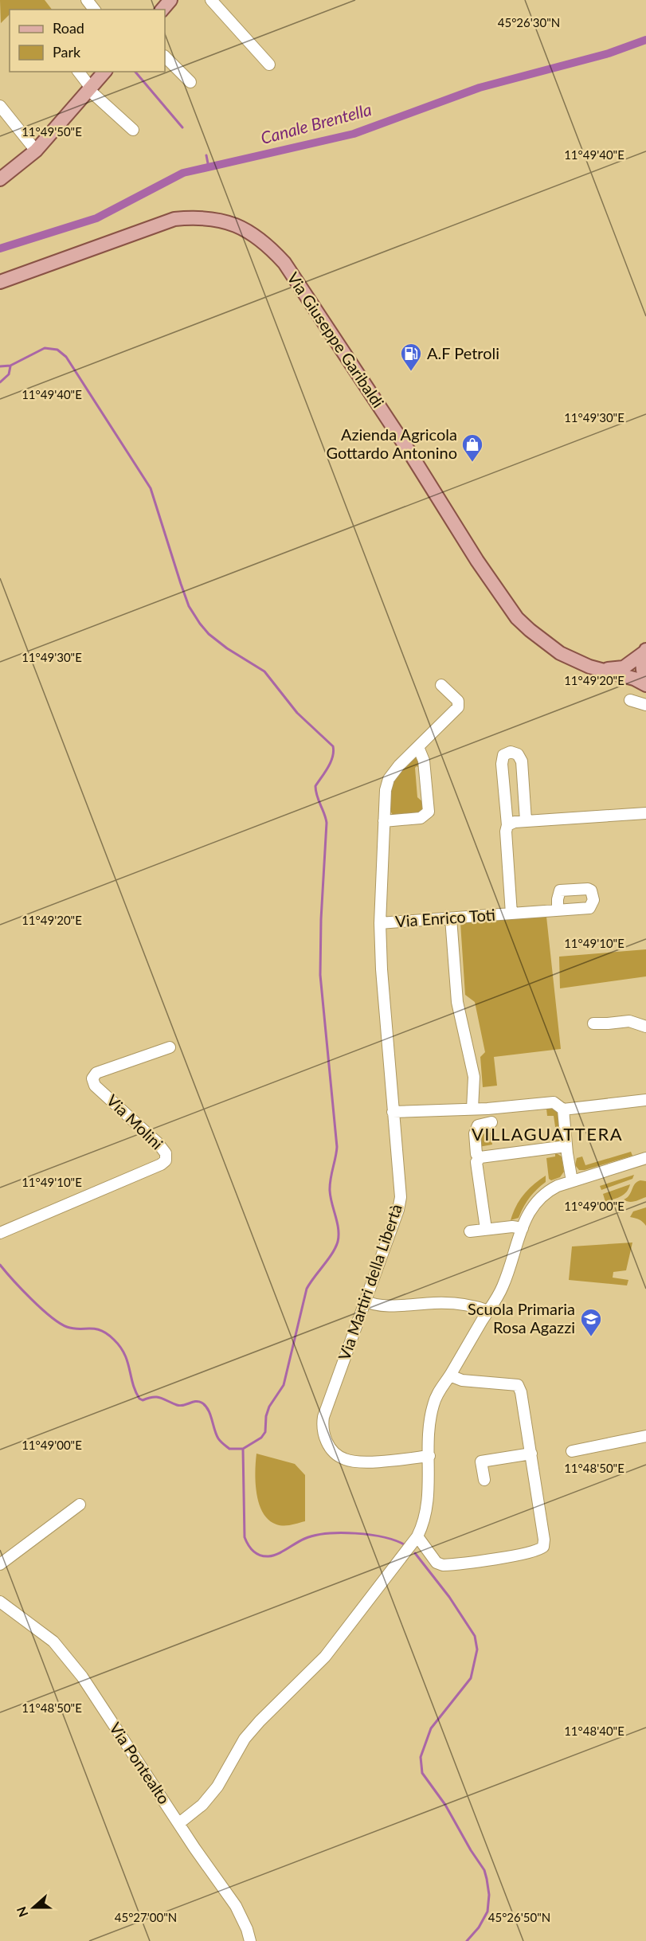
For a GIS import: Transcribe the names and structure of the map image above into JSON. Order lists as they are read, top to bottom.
{
  "streets": {
    "main road": ["Via Giuseppe Garibaldi"],
    "street": [
      "Via Enrico Toti",
      "Via Molini",
      "Via Martiri della Libertà",
      "Via Pontealto"
    ]
  },
  "crossings": [
    ["Via Enrico Toti", "Via Martiri della Libertà"]
  ],
  "districts": ["VILLAGUATTERA"],
  "water": ["Canale Brentella"],
  "places": {
    "fuel station": ["A.F Petroli"],
    "shop": ["Azienda Agricola Gottardo Antonino"],
    "school or university": ["Scuola Primaria Rosa Agazzi"]
  },
  "legend": ["Road", "Park"],
  "north": "left",
  "coordinates": [
    "45°26'30\"N",
    "11°49'50\"E",
    "11°49'40\"E",
    "11°49'30\"E",
    "11°49'20\"E",
    "11°49'10\"E",
    "11°49'00\"E",
    "11°48'50\"E",
    "11°48'40\"E",
    "45°27'00\"N",
    "45°26'50\"N"
  ]
}
